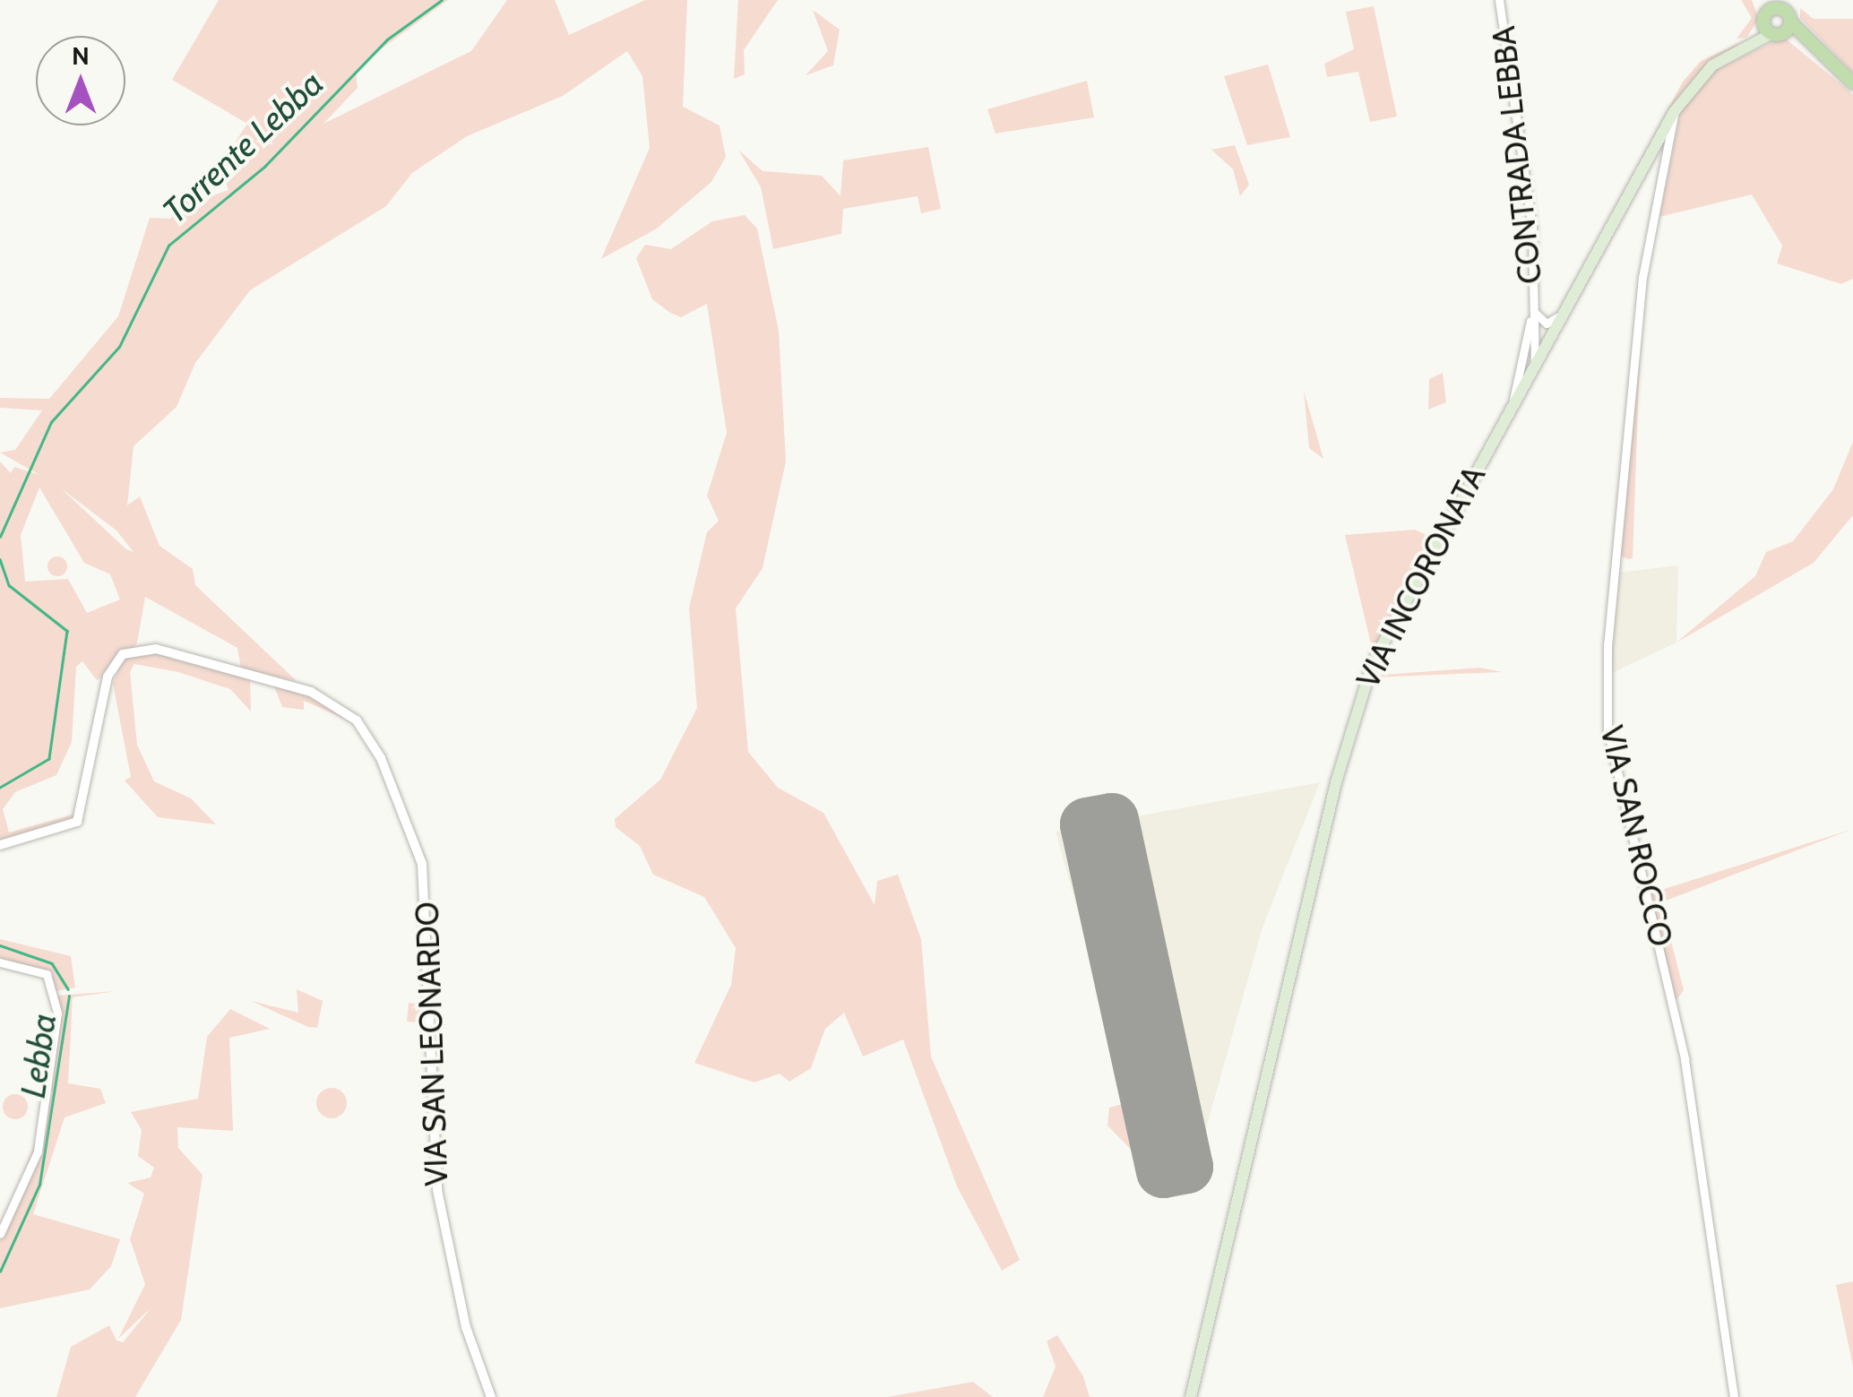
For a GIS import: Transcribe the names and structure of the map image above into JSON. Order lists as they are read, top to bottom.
{
  "streets": {
    "main road": ["VIA INCORONATA"],
    "street": ["CONTRADA LEBBA", "VIA SAN ROCCO", "VIA SAN LEONARDO"]
  },
  "crossings": [
    ["VIA INCORONATA", "VIA SAN ROCCO"]
  ],
  "water": ["Torrente Lebba", "Lebba"],
  "north": "top"
}
